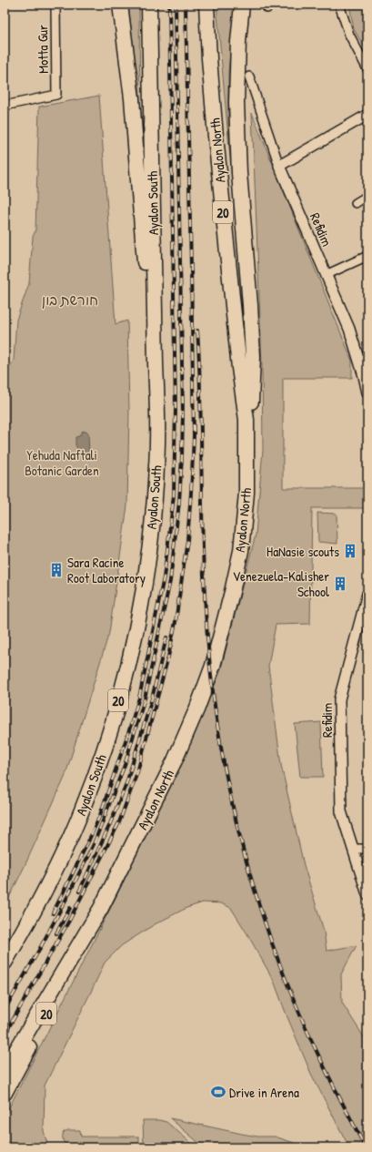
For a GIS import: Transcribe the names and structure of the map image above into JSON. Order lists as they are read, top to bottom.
{
  "streets": {
    "highway": ["Ayalon North", "Ayalon South", "20"],
    "street": ["Motta Gur", "Refidim"]
  },
  "crossings": [
    ["Ayalon North", "20"]
  ],
  "parks": ["חורשת בון", "Yehuda Naftali Botanic Garden"],
  "places": {
    "building": ["HaNasie scouts", "Sara Racine Root Laboratory", "Venezuela-Kalisher School"],
    "sports": ["Drive in Arena"]
  }
}
